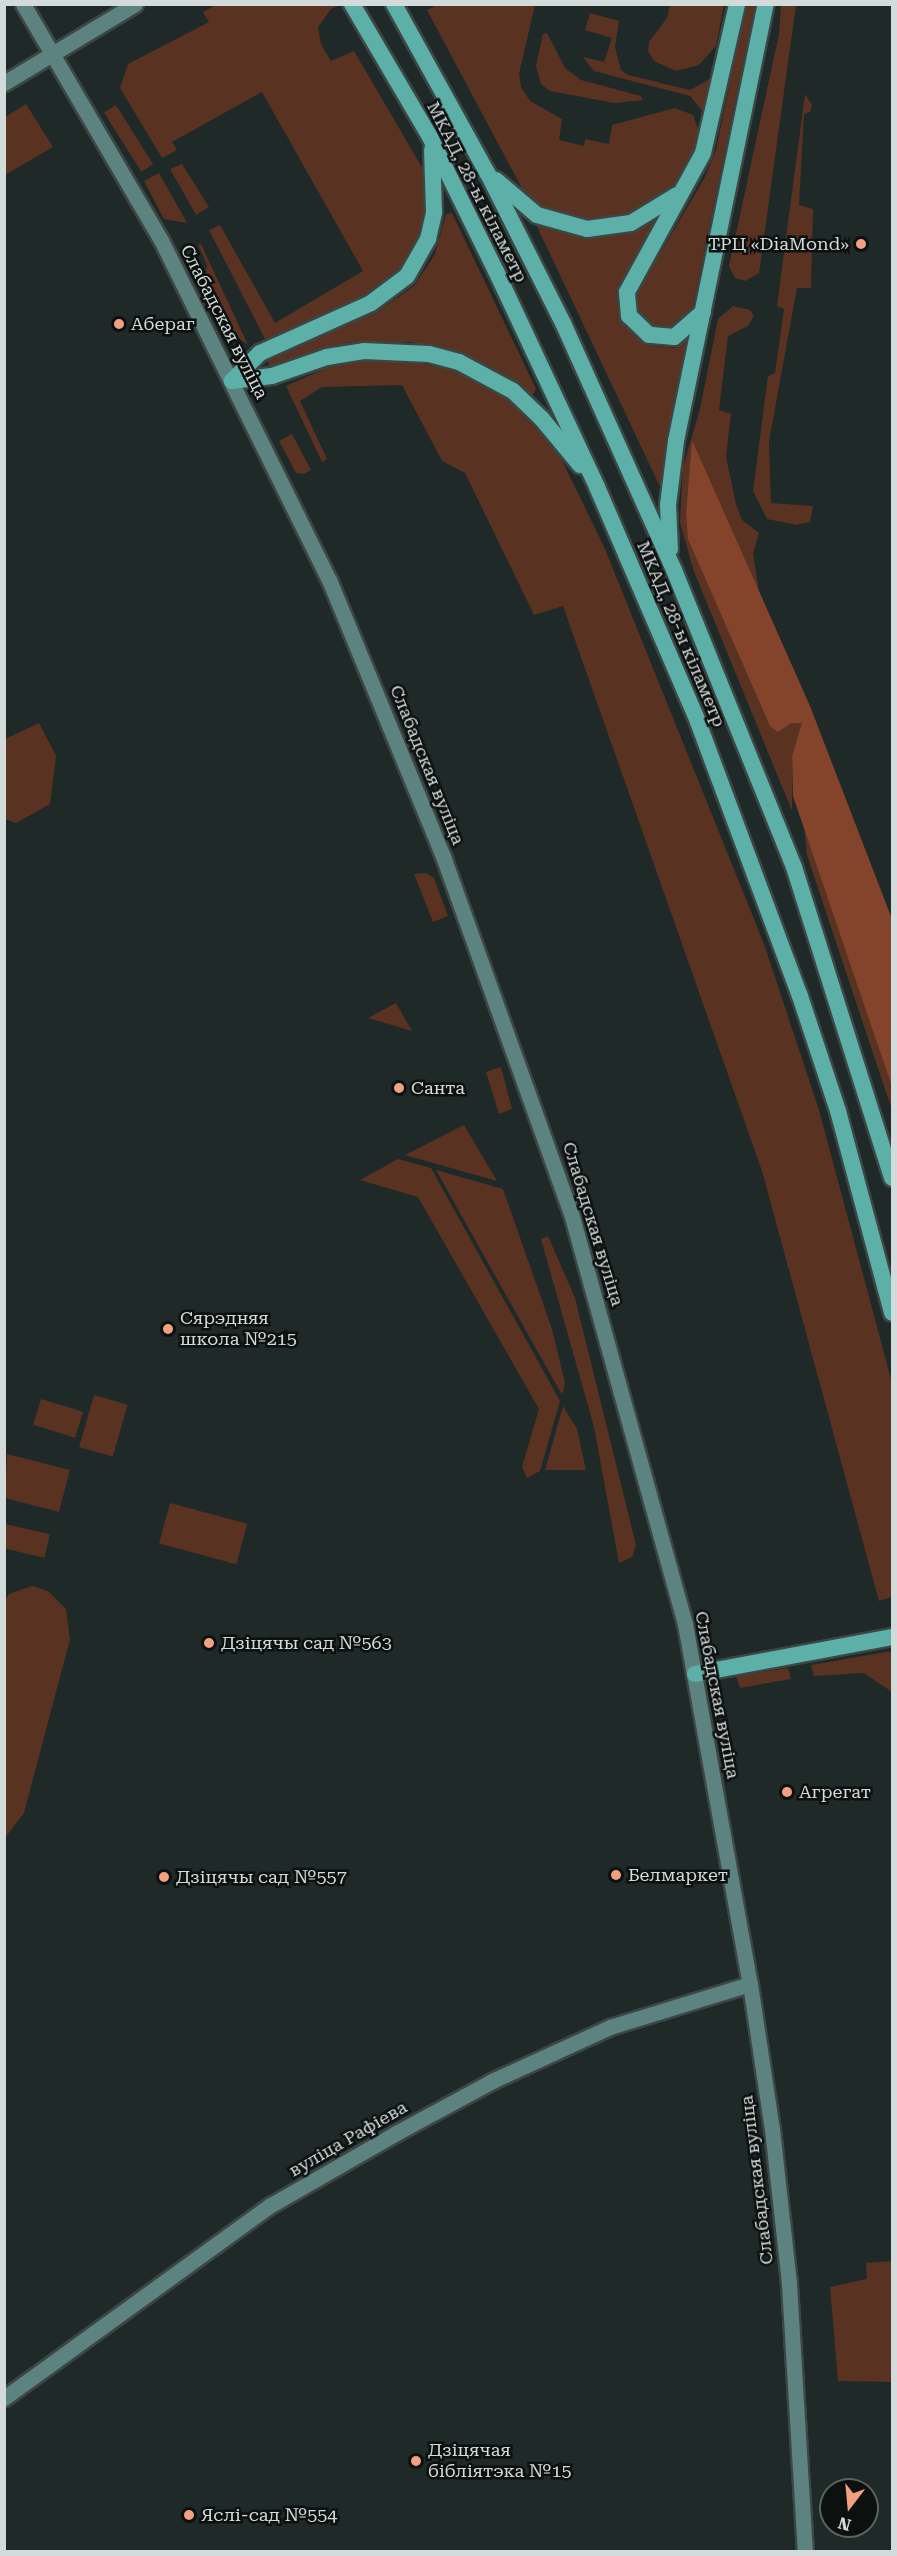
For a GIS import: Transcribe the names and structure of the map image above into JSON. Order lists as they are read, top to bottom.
{
  "streets": {
    "highway": ["МКАД, 28-ы кіламетр"],
    "main road": ["Слабадская вуліца", "вуліца Рафіева"]
  },
  "crossings": [
    ["Слабадская вуліца", "вуліца Рафіева"]
  ],
  "places": [
    "ТРЦ «DiaMond»",
    "Абераг",
    "Санта",
    "Сярэдняя школа №215",
    "Дзіцячы сад №563",
    "Агрегат",
    "Белмаркет",
    "Дзіцячы сад №557",
    "Дзіцячая бібліятэка №15",
    "Яслі-сад №554"
  ],
  "north": "bottom"
}
